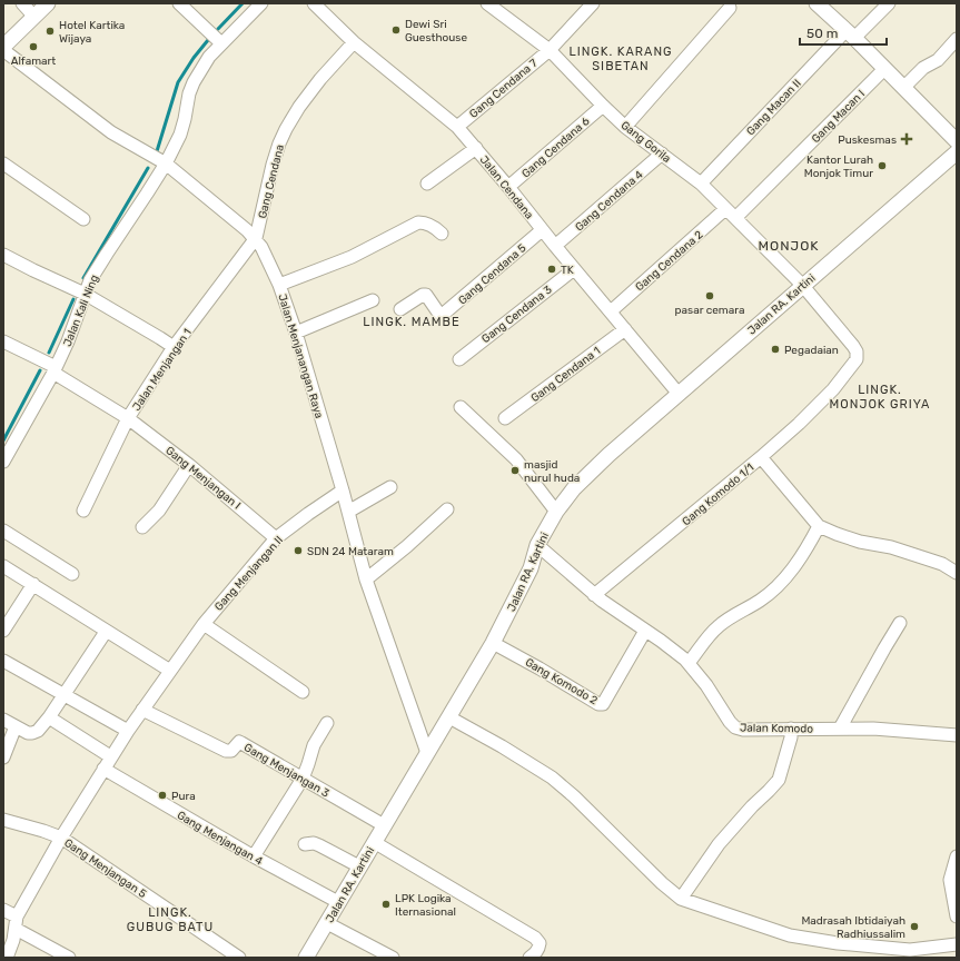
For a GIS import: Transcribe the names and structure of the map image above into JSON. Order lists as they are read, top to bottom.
{
  "streets": {
    "street": [
      "Gang Cendana 7",
      "Gang Macan II",
      "Gang Macan I",
      "Gang Gorila",
      "Gang Cendana 6",
      "Gang Cendana",
      "Jalan Cendana",
      "Gang Cendana 4",
      "Gang Cendana 2",
      "Gang Cendana 5",
      "Jalan RA. Kartini",
      "Jalan Kali Ning",
      "Gang Cendana 3",
      "Jalan Menjanangan Raya",
      "Jalan Menjangan 1",
      "Gang Cendana 1",
      "Gang Menjangan I",
      "Gang Komodo 1/1",
      "Gang Menjangan II",
      "Gang Komodo 2",
      "Jalan Komodo",
      "Gang Menjangan 3",
      "Gang Menjangan 4",
      "Gang Menjangan 5"
    ]
  },
  "crossings": [
    ["Gang Cendana 7", "Gang Gorila"],
    ["Gang Cendana 7", "Jalan Cendana"],
    ["Gang Macan II", "Gang Gorila"],
    ["Gang Macan I", "Gang Gorila"],
    ["Gang Gorila", "Gang Cendana 6"],
    ["Gang Gorila", "Gang Cendana 4"],
    ["Gang Gorila", "Gang Cendana 2"],
    ["Gang Gorila", "Jalan RA. Kartini"],
    ["Gang Gorila", "Gang Komodo 1/1"],
    ["Gang Cendana 6", "Jalan Cendana"],
    ["Gang Cendana", "Jalan Cendana"],
    ["Gang Cendana", "Jalan Menjanangan Raya"],
    ["Gang Cendana", "Jalan Menjangan 1"],
    ["Jalan Cendana", "Gang Cendana 4"],
    ["Jalan Cendana", "Gang Cendana 2"],
    ["Jalan Cendana", "Gang Cendana 5"],
    ["Jalan Cendana", "Jalan RA. Kartini"],
    ["Jalan Cendana", "Gang Cendana 3"],
    ["Jalan Cendana", "Gang Cendana 1"],
    ["Jalan RA. Kartini", "Jalan Menjanangan Raya"],
    ["Jalan RA. Kartini", "Gang Komodo 2"],
    ["Jalan RA. Kartini", "Jalan Komodo"],
    ["Jalan RA. Kartini", "Gang Menjangan 3"],
    ["Jalan RA. Kartini", "Gang Menjangan 4"],
    ["Jalan Kali Ning", "Jalan Menjanangan Raya"],
    ["Jalan Kali Ning", "Gang Menjangan I"],
    ["Jalan Menjanangan Raya", "Jalan Menjangan 1"],
    ["Jalan Menjanangan Raya", "Gang Menjangan II"],
    ["Jalan Menjangan 1", "Gang Menjangan I"],
    ["Gang Menjangan I", "Gang Menjangan II"],
    ["Gang Komodo 1/1", "Jalan Komodo"],
    ["Gang Menjangan II", "Gang Menjangan 3"],
    ["Gang Menjangan II", "Gang Menjangan 4"],
    ["Gang Menjangan II", "Gang Menjangan 5"],
    ["Gang Komodo 2", "Jalan Komodo"]
  ],
  "districts": [
    "LINGK. KARANG SIBETAN",
    "MONJOK",
    "LINGK. MAMBE",
    "LINGK. MONJOK GRIYA",
    "LINGK. GUBUG BATU"
  ],
  "places": {
    "other": [
      "Dewi Sri Guesthouse",
      "Hotel Kartika Wijaya",
      "Alfamart",
      "Kantor Lurah Monjok Timur",
      "TK",
      "pasar cemara",
      "Pegadaian",
      "masjid nurul huda",
      "SDN 24 Mataram",
      "Pura",
      "LPK Logika Iternasional",
      "Madrasah Ibtidaiyah Radhiussalim"
    ],
    "health": ["Puskesmas"]
  },
  "scale_bar": "50 m"
}
